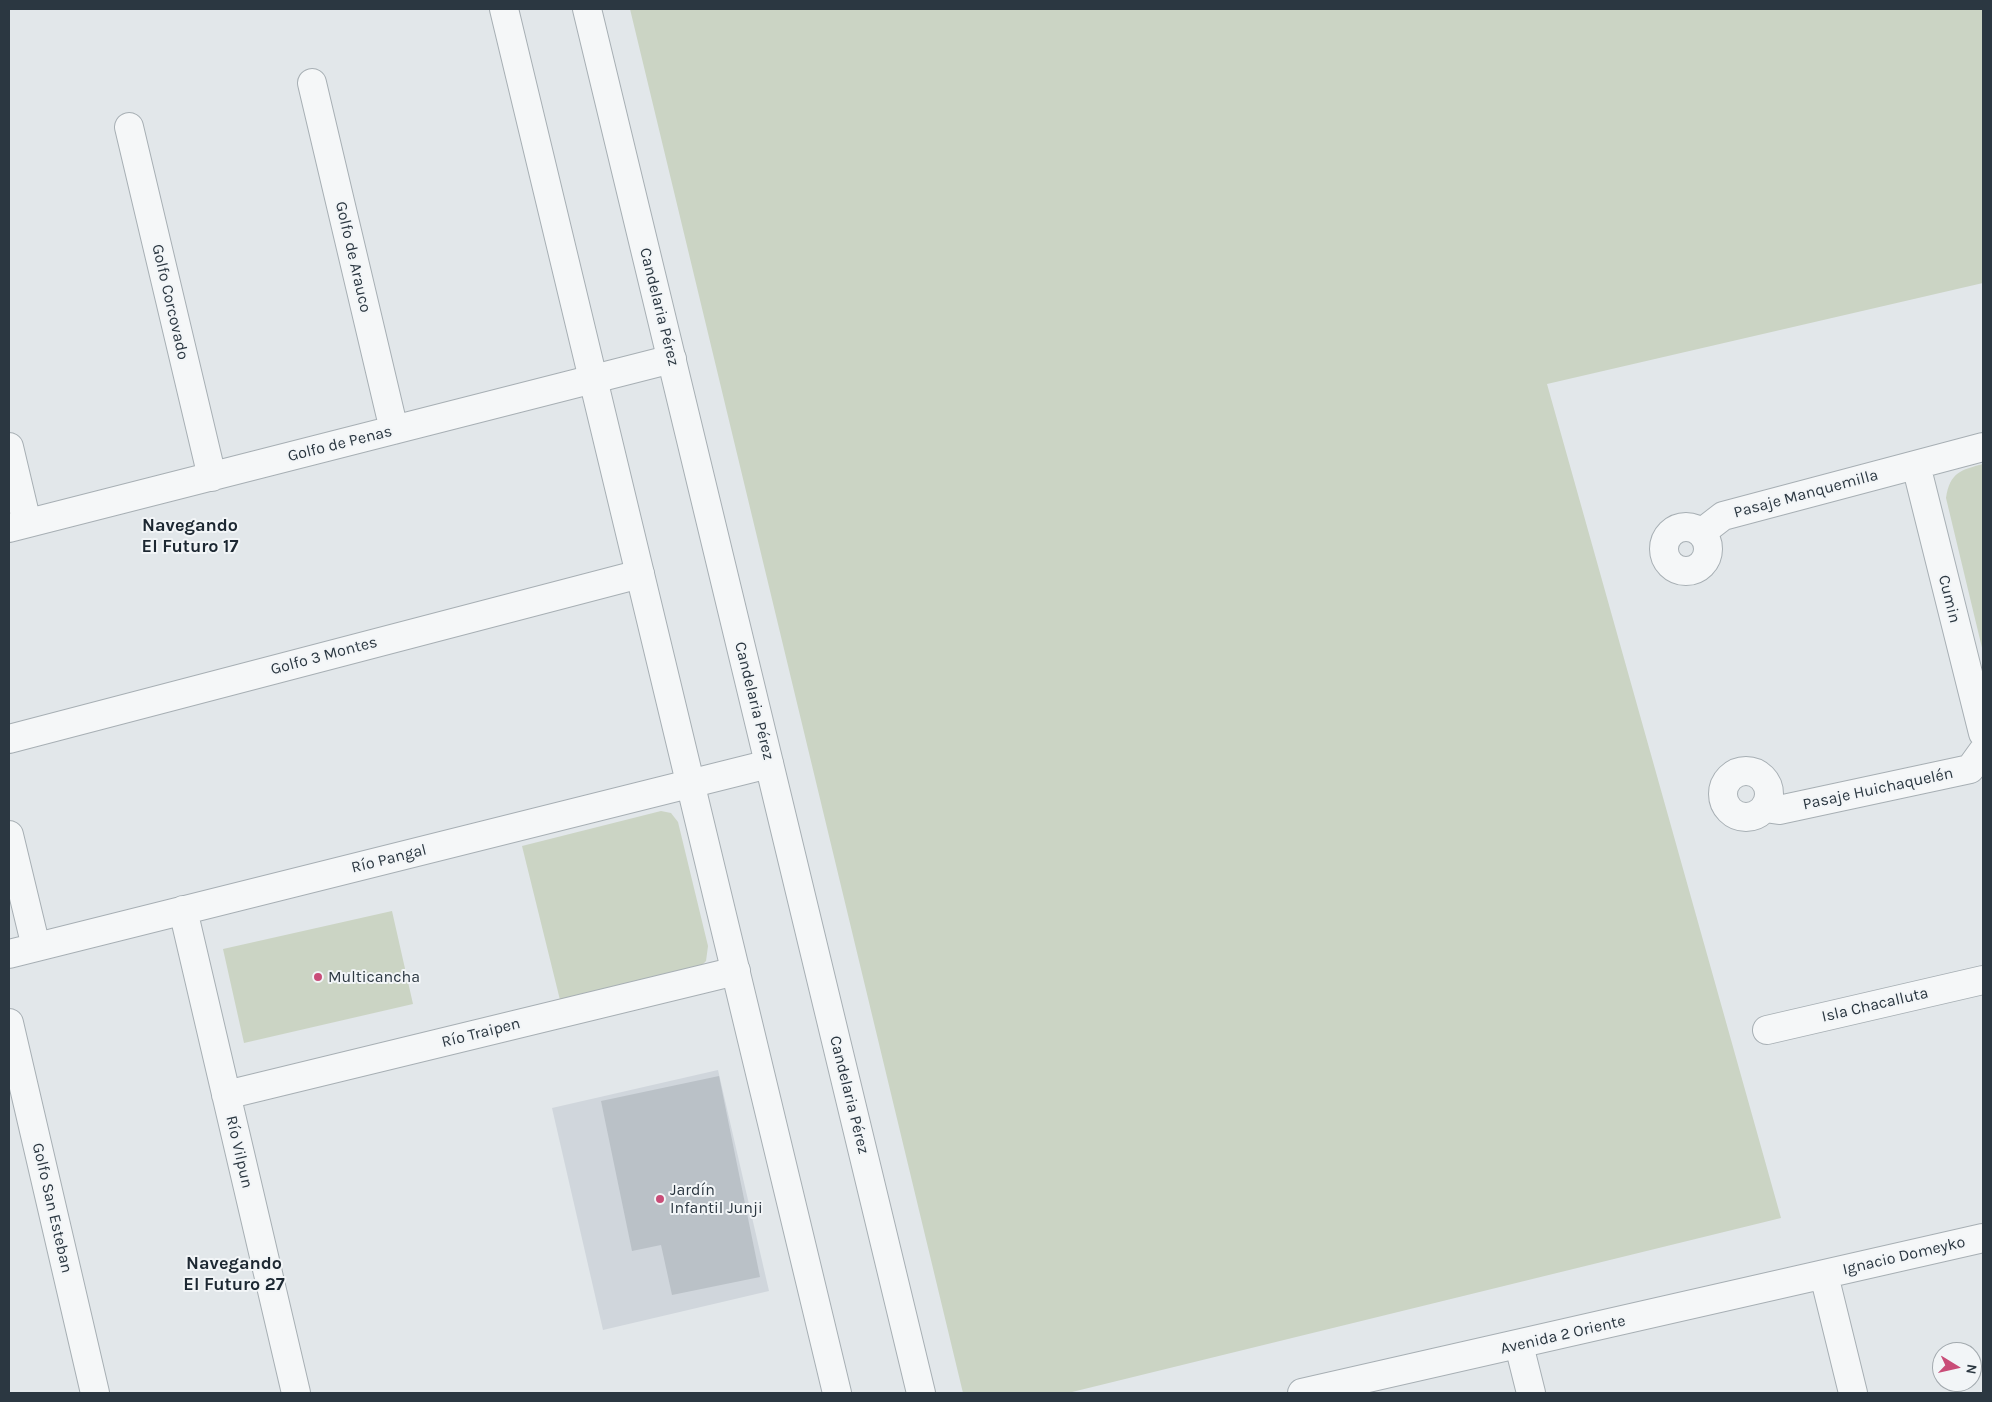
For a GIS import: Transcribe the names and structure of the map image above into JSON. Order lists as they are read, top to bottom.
{
  "streets": {
    "street": [
      "Golfo de Arauco",
      "Golfo Corcovado",
      "Candelaria Pérez",
      "Golfo de Penas",
      "Pasaje Manquemilla",
      "Cumin",
      "Golfo 3 Montes",
      "Pasaje Huichaquelén",
      "Río Pangal",
      "Isla Chacalluta",
      "Río Traipen",
      "Río Vilpun",
      "Golfo San Esteban",
      "Ignacio Domeyko",
      "Avenida 2 Oriente"
    ]
  },
  "crossings": [
    ["Golfo de Arauco", "Golfo de Penas"],
    ["Golfo Corcovado", "Golfo de Penas"],
    ["Candelaria Pérez", "Golfo de Penas"],
    ["Candelaria Pérez", "Río Pangal"],
    ["Pasaje Manquemilla", "Cumin"],
    ["Río Pangal", "Río Vilpun"],
    ["Río Traipen", "Río Vilpun"],
    ["Ignacio Domeyko", "Avenida 2 Oriente"]
  ],
  "districts": ["Navegando El Futuro 17", "Navegando El Futuro 27"],
  "places": ["Multicancha", "Jardín Infantil Junji"],
  "north": "right"
}
